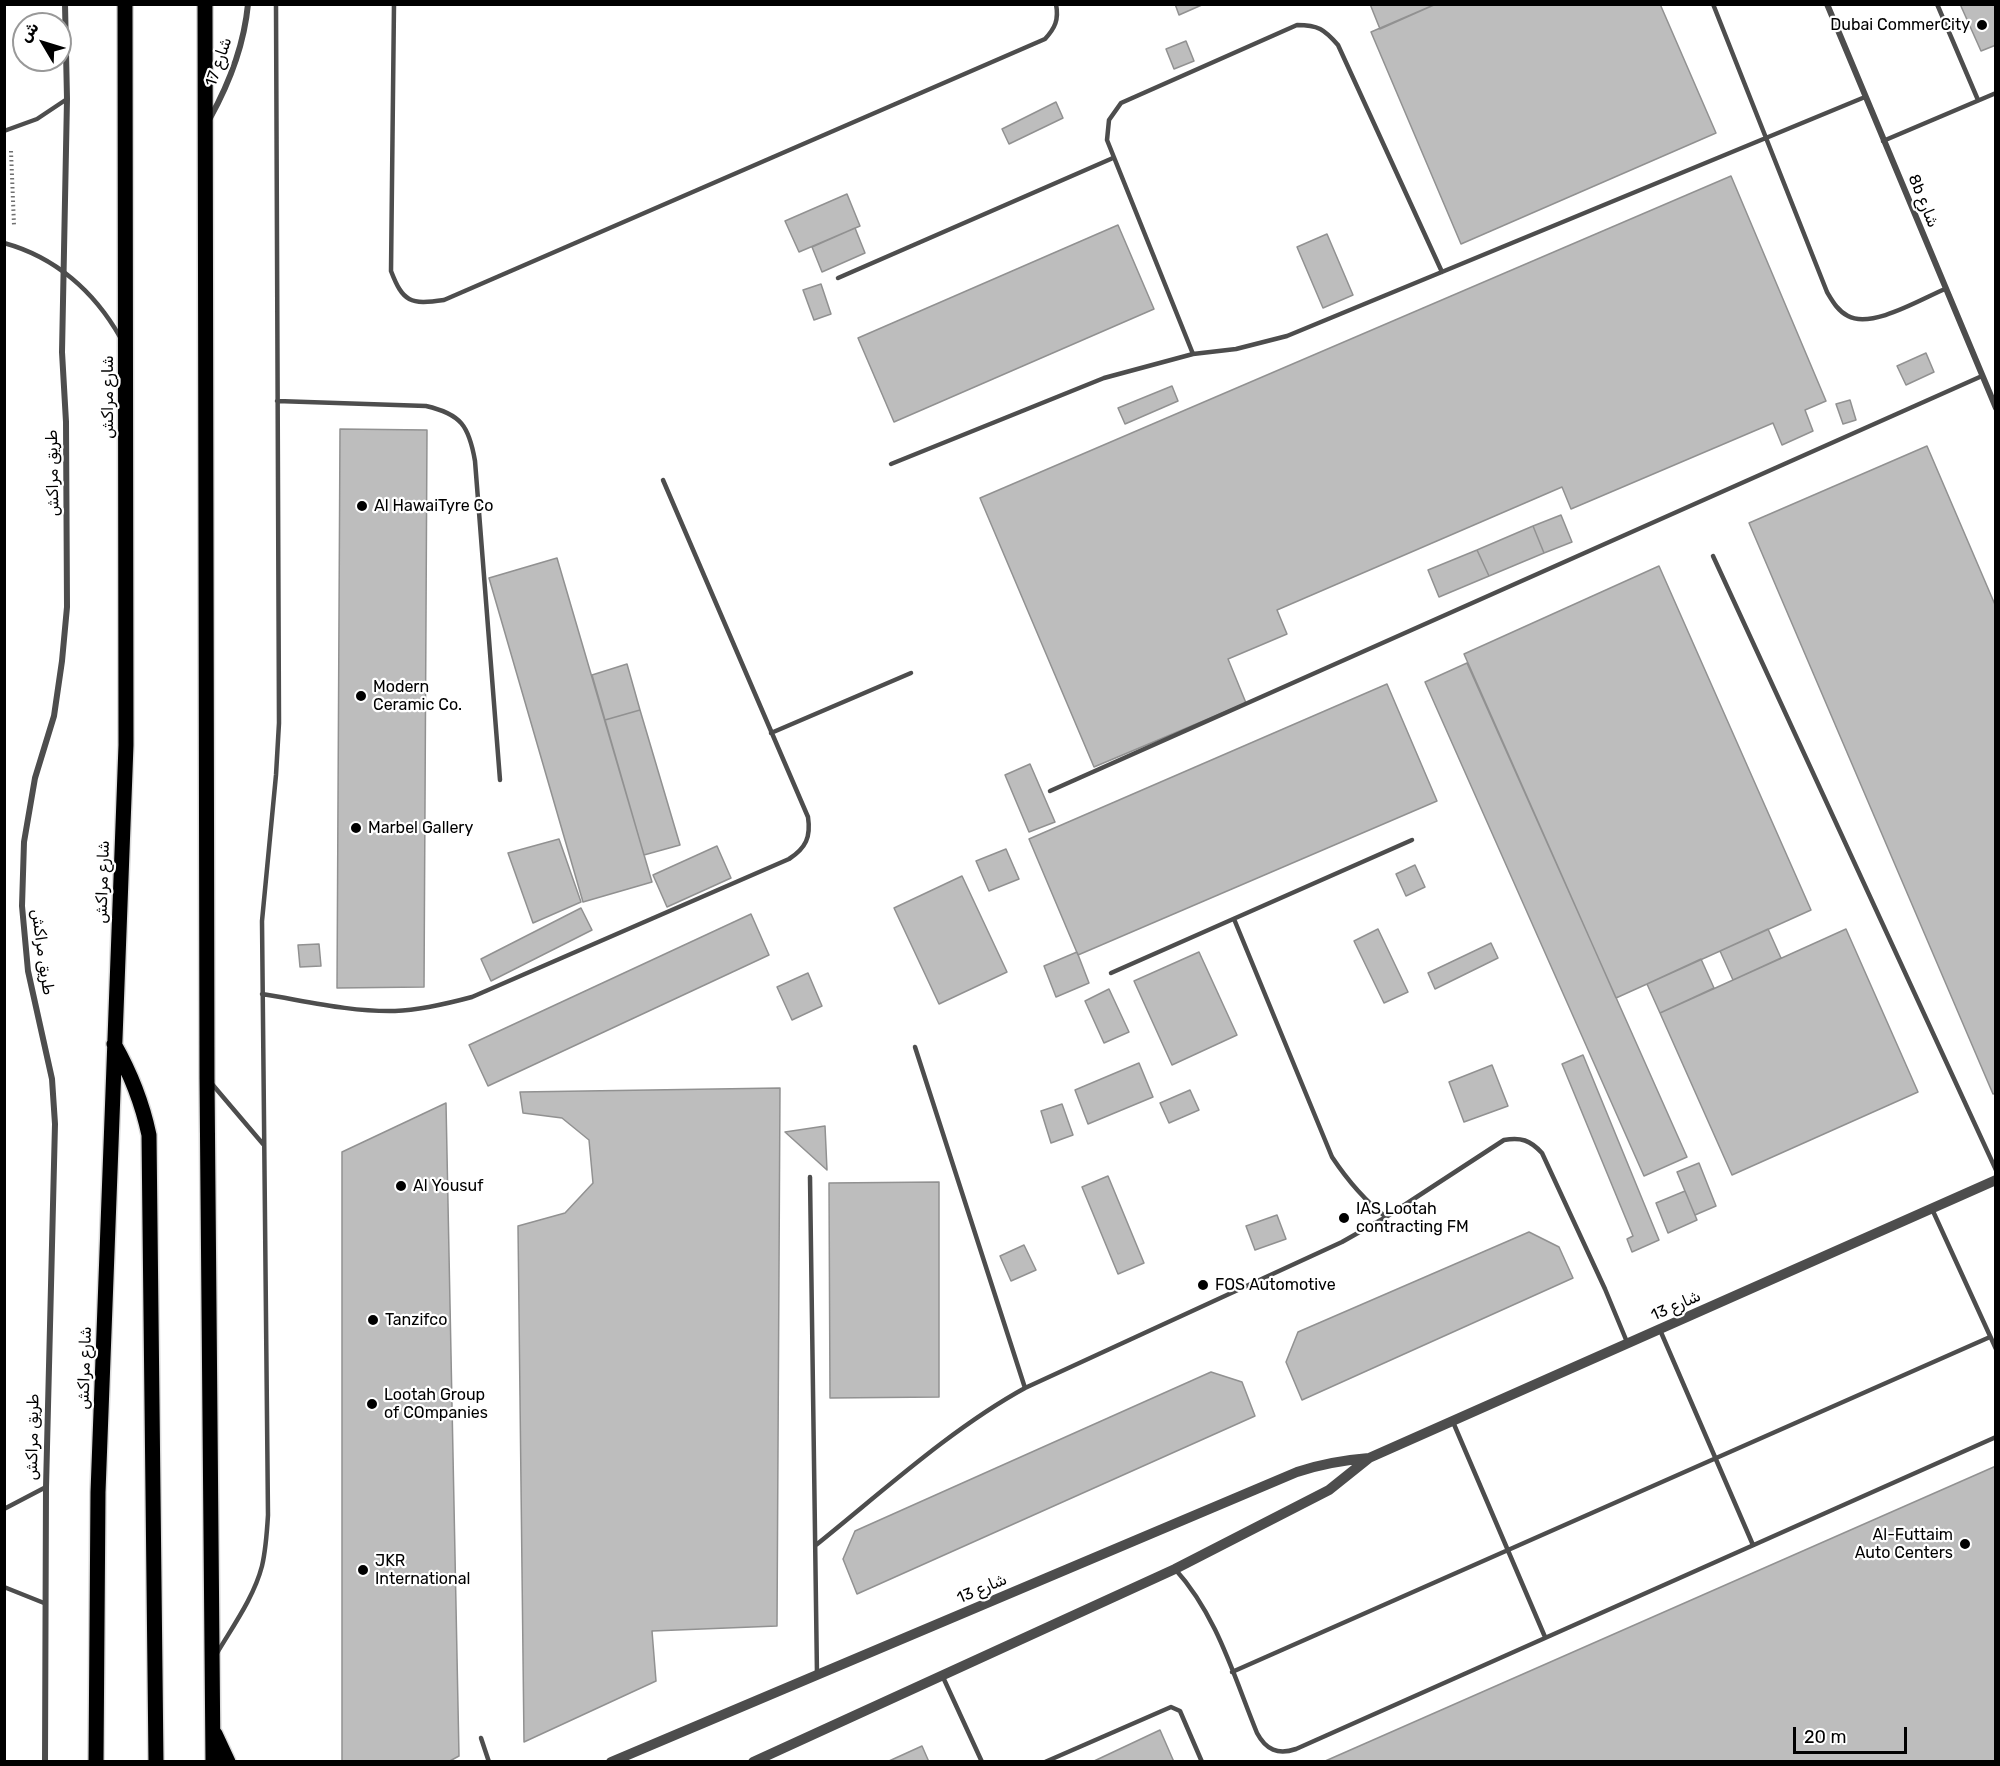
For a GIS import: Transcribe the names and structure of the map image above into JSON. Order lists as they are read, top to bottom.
{
  "streets": {
    "main road": ["شارع مراكش"],
    "street": [
      "شارع 17",
      "8b شارع",
      "طريق مراكش",
      "شارع 13"
    ]
  },
  "places": [
    "Dubai CommerCity",
    "Al HawaiTyre Co",
    "Modern Ceramic Co.",
    "Marbel Gallery",
    "Al Yousuf",
    "IAS Lootah contracting FM",
    "FOS Automotive",
    "Tanzifco",
    "Lootah Group of COmpanies",
    "Al-Futtaim Auto Centers",
    "JKR International"
  ],
  "scale_bar": "20 m",
  "north": "top left"
}
